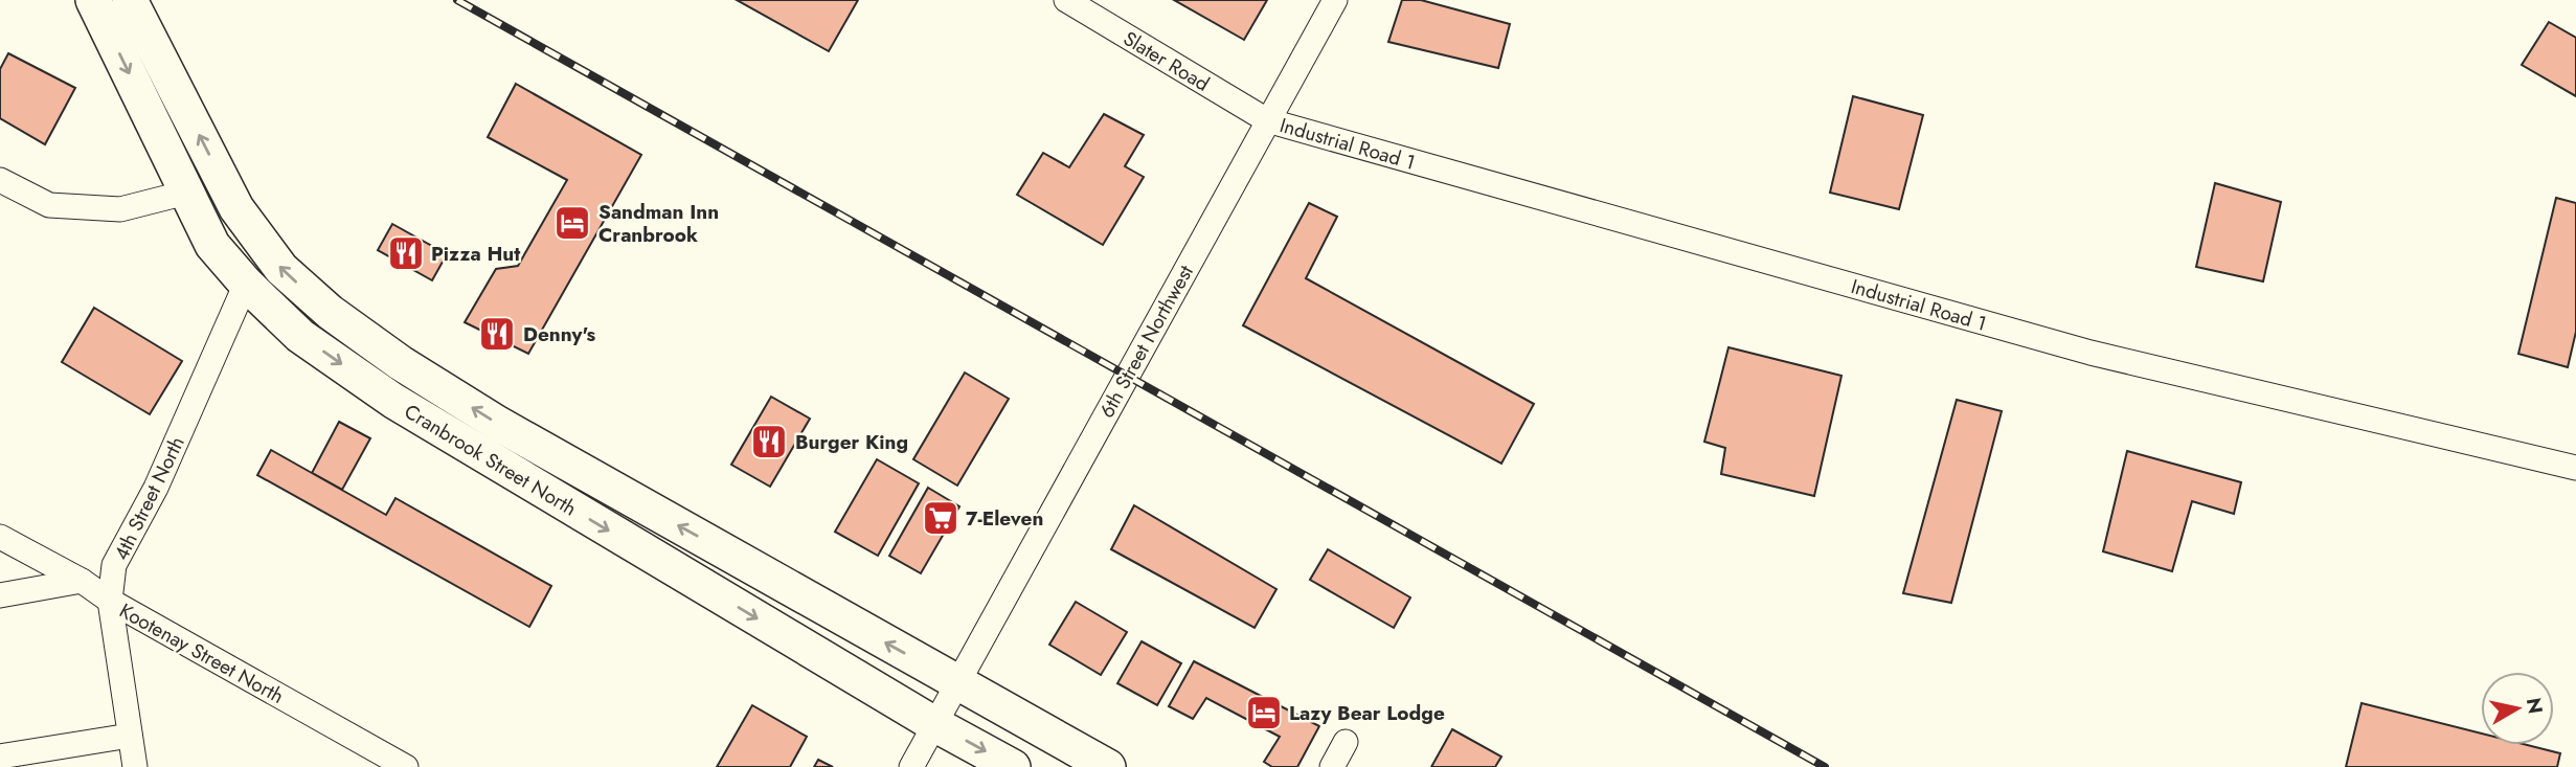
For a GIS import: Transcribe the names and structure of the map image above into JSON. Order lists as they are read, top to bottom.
{
  "streets": {
    "highway": ["Cranbrook Street North"],
    "street": [
      "Slater Road",
      "Industrial Road 1",
      "6th Street Northwest",
      "4th Street North",
      "Kootenay Street North"
    ]
  },
  "crossings": [
    ["Slater Road", "Industrial Road 1"],
    ["Slater Road", "6th Street Northwest"],
    ["Industrial Road 1", "6th Street Northwest"],
    ["6th Street Northwest", "Cranbrook Street North"],
    ["Cranbrook Street North", "4th Street North"],
    ["4th Street North", "Kootenay Street North"]
  ],
  "places": {
    "hotel": ["Sandman Inn Cranbrook", "Lazy Bear Lodge"],
    "restaurant": ["Pizza Hut", "Denny's", "Burger King"],
    "supermarket": ["7-Eleven"]
  },
  "north": "right"
}
